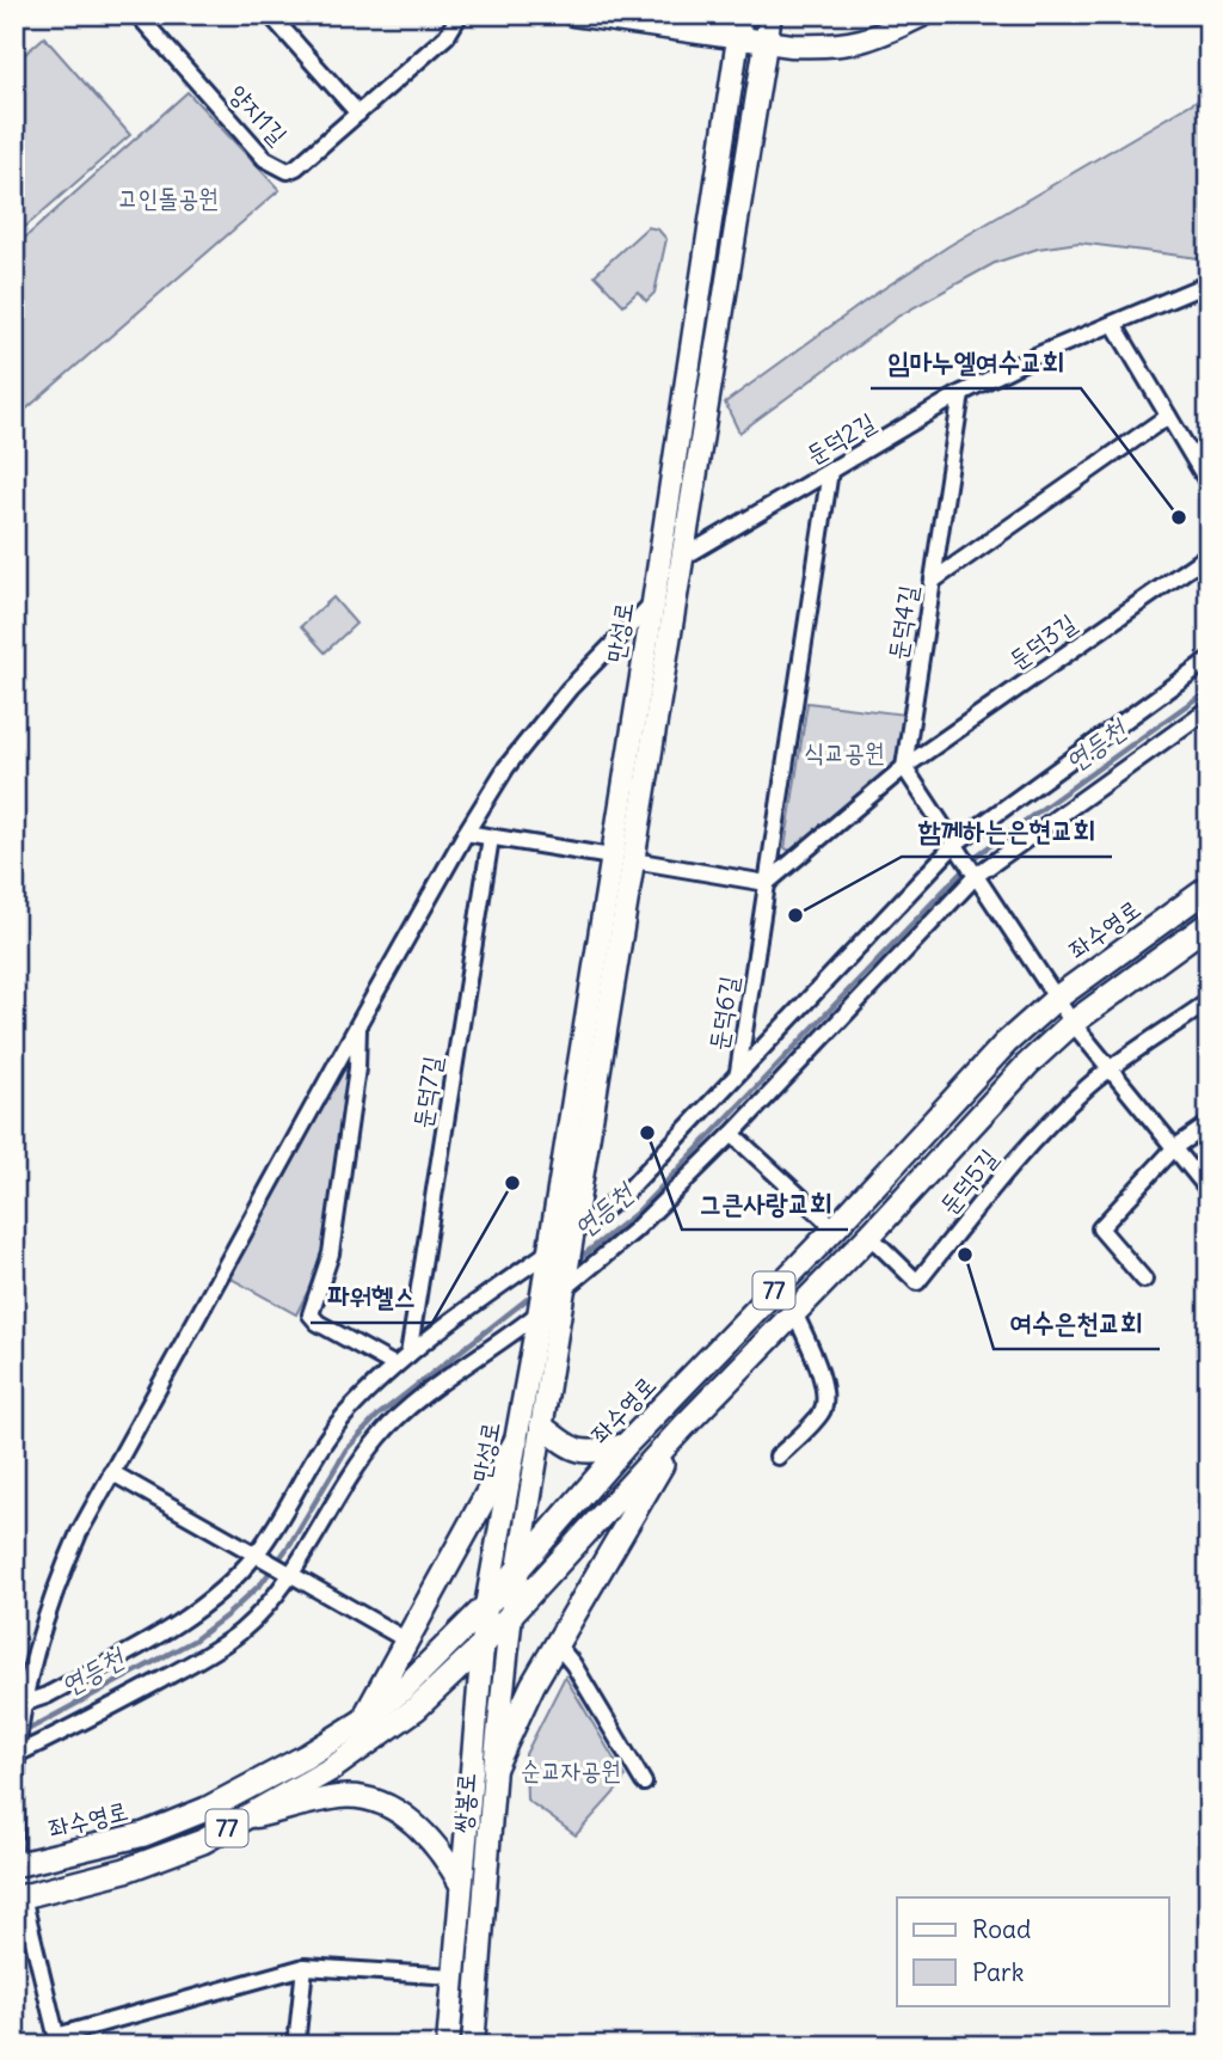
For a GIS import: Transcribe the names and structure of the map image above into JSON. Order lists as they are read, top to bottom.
{
  "streets": {
    "main road": ["좌수영로", "77"],
    "street": [
      "양지1길",
      "둔덕2길",
      "둔덕4길",
      "만성로",
      "둔덕3길",
      "둔덕6길",
      "둔덕7길",
      "둔덕5길",
      "쌍봉로"
    ]
  },
  "crossings": [
    ["둔덕2길", "둔덕4길"],
    ["둔덕2길", "만성로"],
    ["둔덕2길", "둔덕6길"],
    ["둔덕4길", "둔덕3길"],
    ["만성로", "좌수영로"],
    ["만성로", "둔덕6길"],
    ["만성로", "쌍봉로"],
    ["좌수영로", "쌍봉로"],
    ["둔덕5길", "77"],
    ["77", "쌍봉로"]
  ],
  "water": ["연등천"],
  "parks": ["고인돌공원", "식교공원", "순교자공원"],
  "places": [
    "임마누엘여수교회",
    "함께하는은현교회",
    "그큰사랑교회",
    "파워헬스",
    "여수은천교회"
  ],
  "legend": ["Road", "Park"]
}
